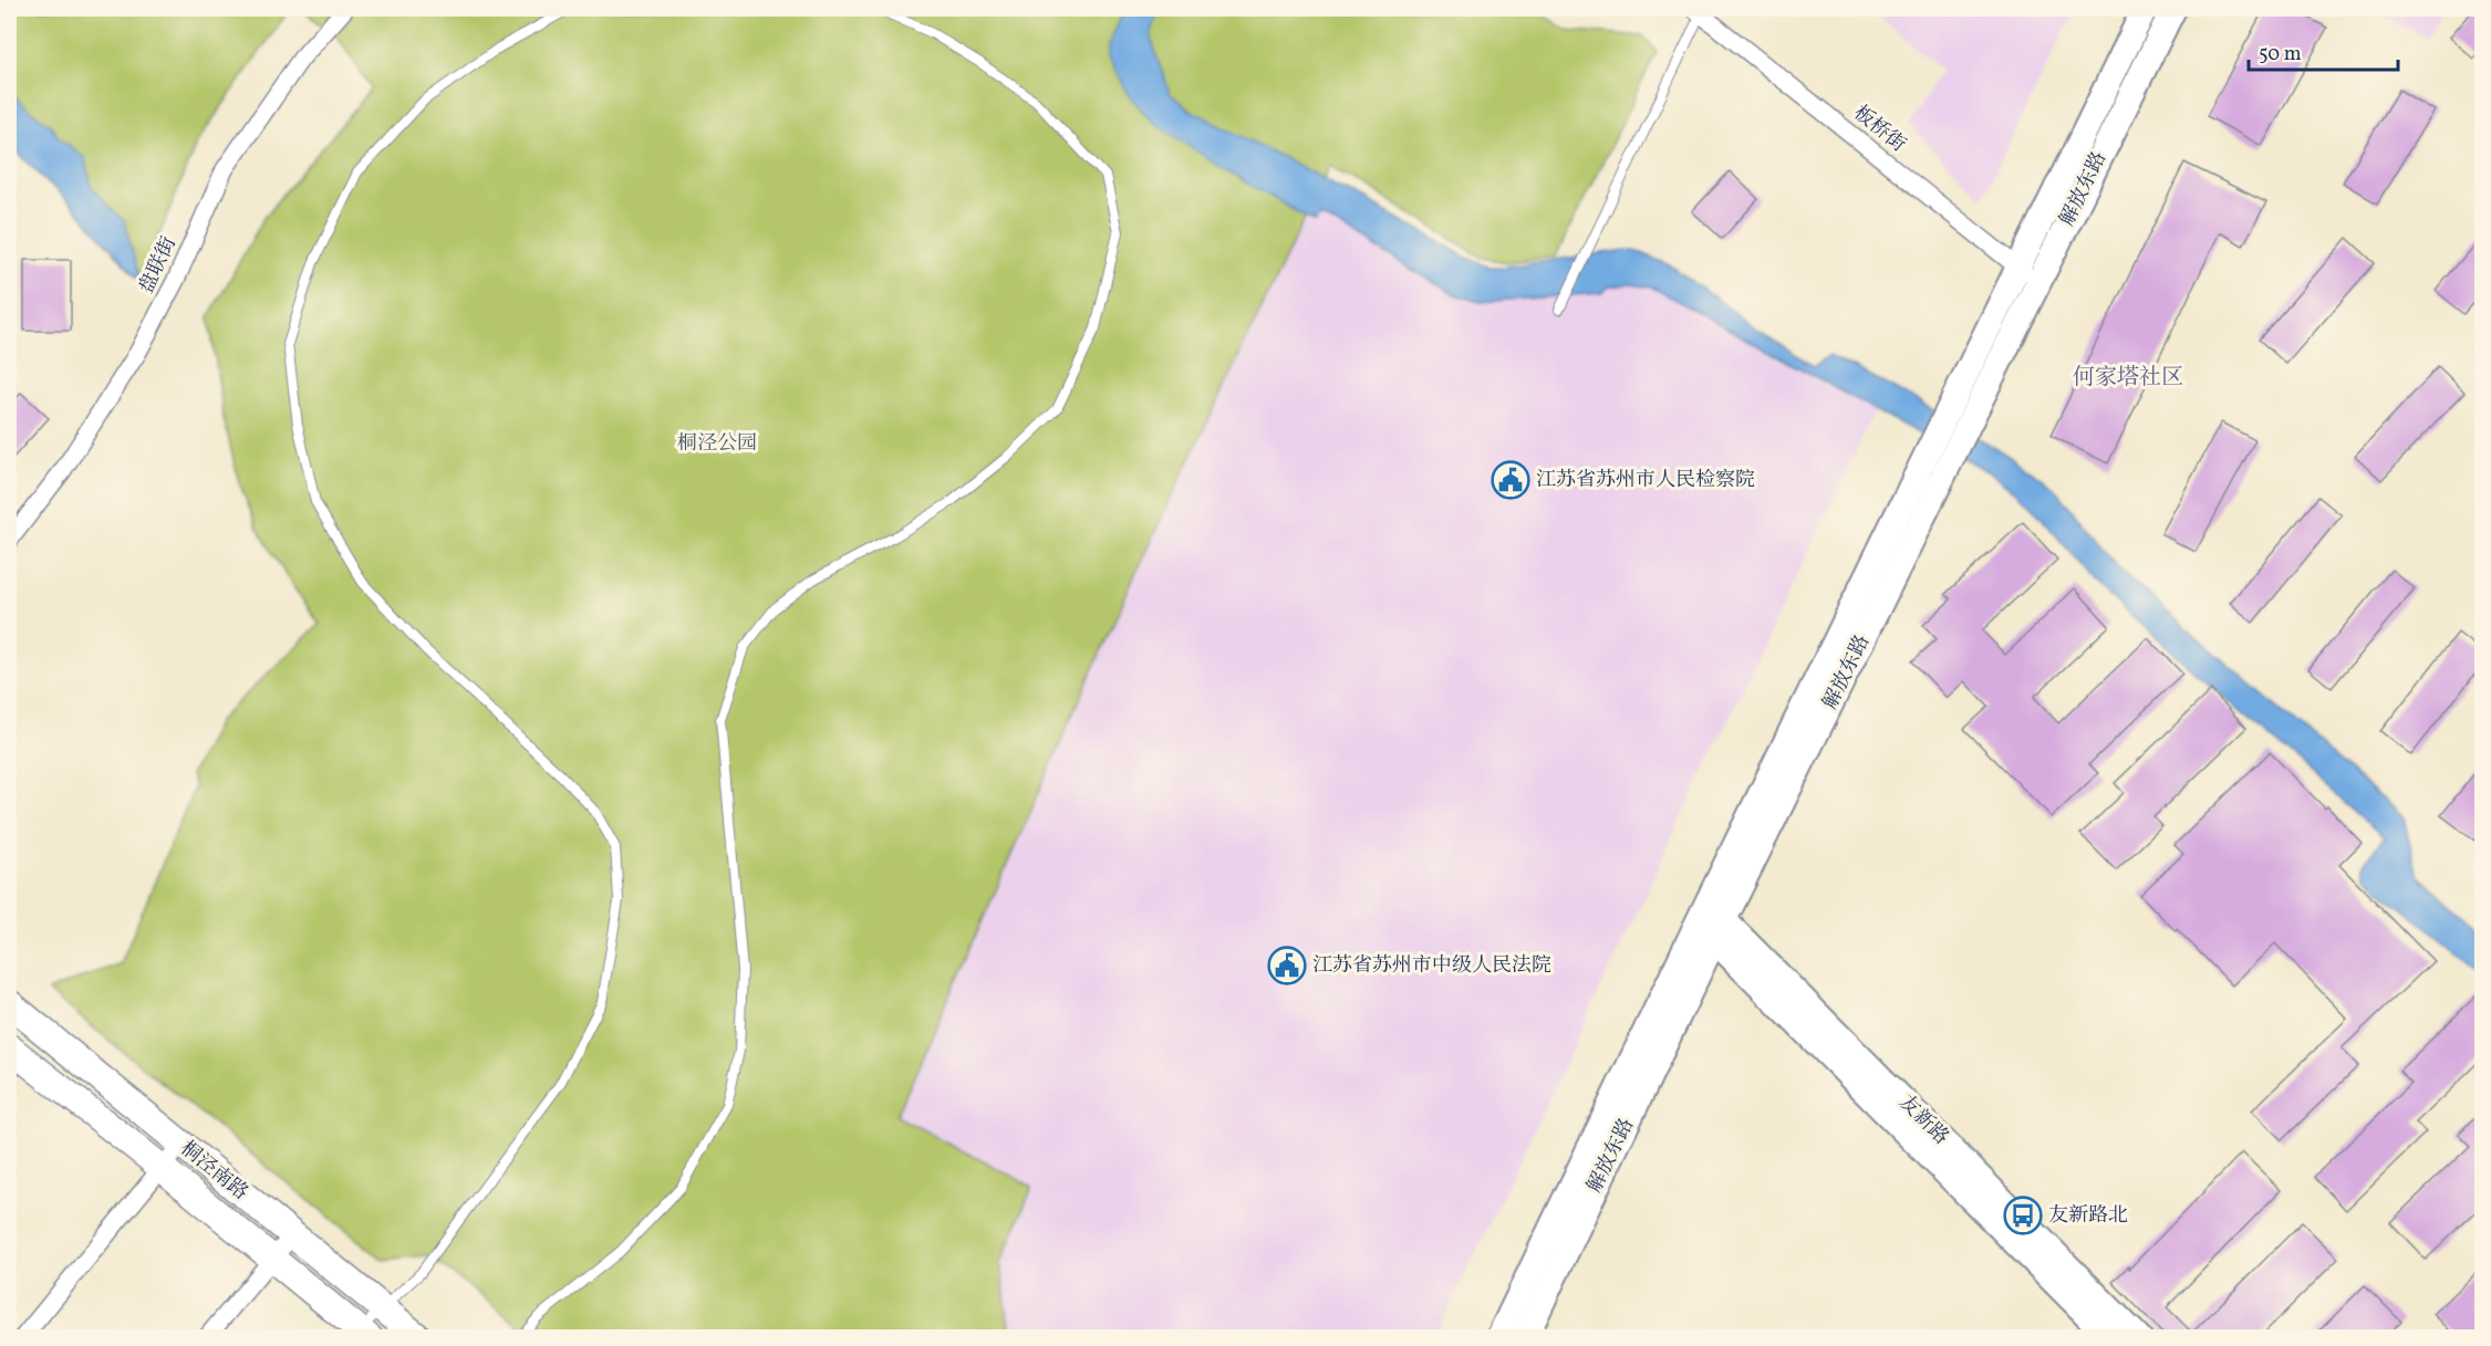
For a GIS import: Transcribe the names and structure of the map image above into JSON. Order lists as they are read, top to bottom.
{
  "streets": {
    "main road": ["解放东路", "友新路", "桐泾南路"],
    "street": ["板桥街", "盘联街"]
  },
  "crossings": [
    ["板桥街", "解放东路"],
    ["解放东路", "友新路"]
  ],
  "districts": ["何家塔社区"],
  "parks": ["桐泾公园"],
  "places": {
    "public building": ["江苏省苏州市人民检察院", "江苏省苏州市中级人民法院"],
    "bus stop": ["友新路北"]
  },
  "scale_bar": "50 m"
}
